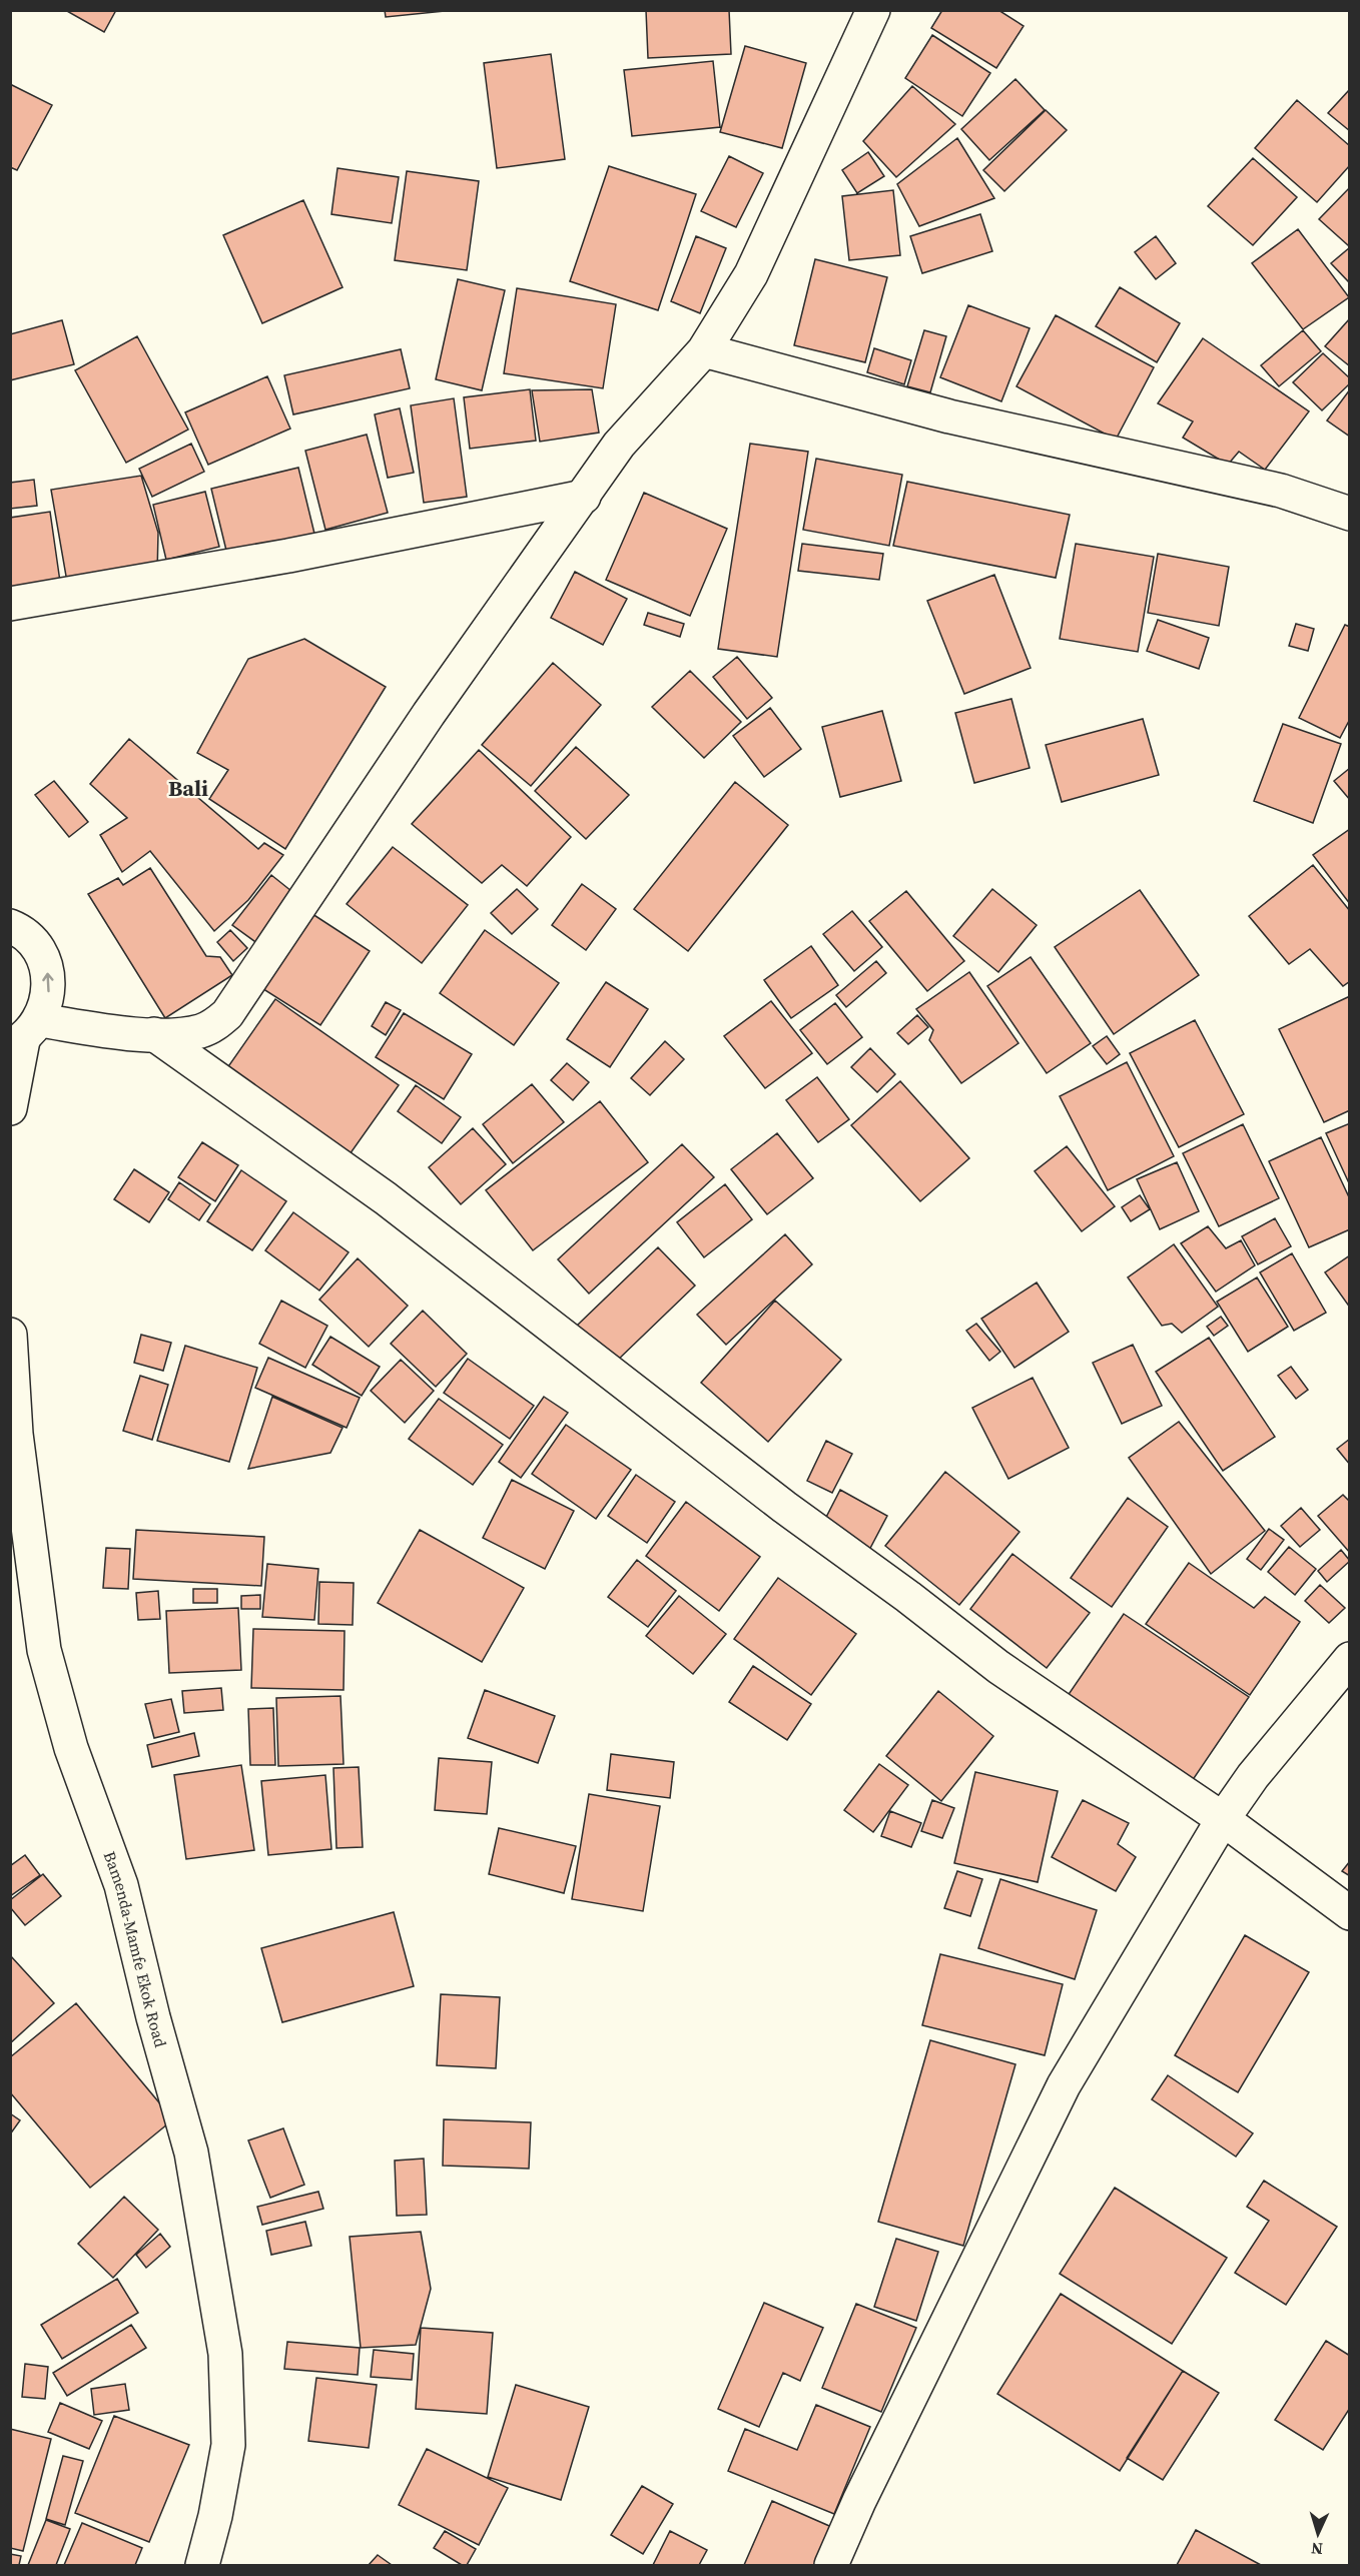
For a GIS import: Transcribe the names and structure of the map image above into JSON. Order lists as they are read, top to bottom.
{
  "streets": {
    "main road": ["Bamenda-Mamfe Ekok Road"]
  },
  "districts": ["Bali"],
  "north": "bottom"
}
